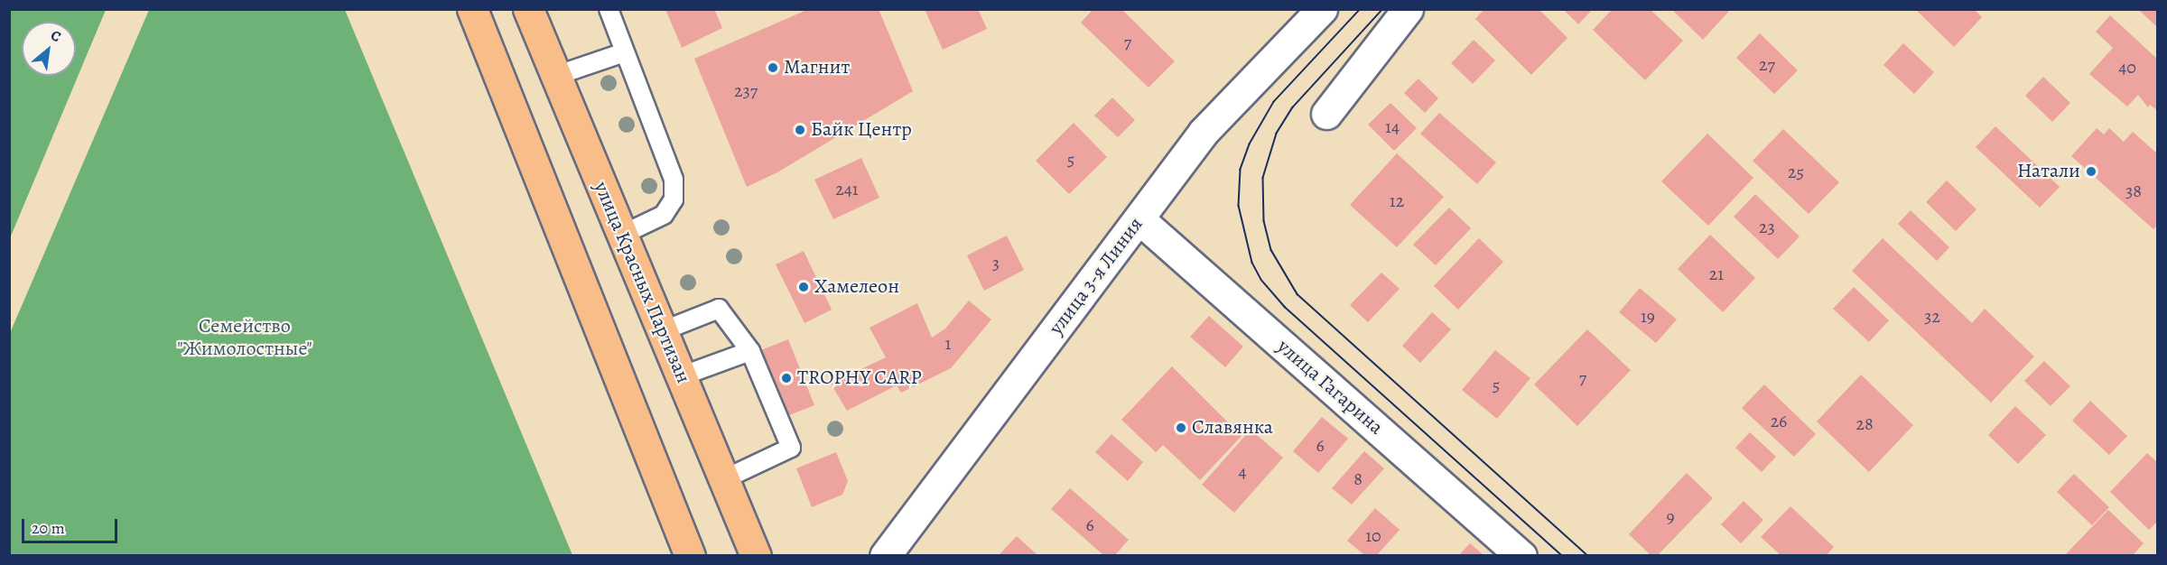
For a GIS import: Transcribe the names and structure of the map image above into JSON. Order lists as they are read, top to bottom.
{
  "streets": {
    "highway": ["улица Красных Партизан"],
    "street": ["улица 3-я Линия", "улица Гагарина"]
  },
  "crossings": [
    ["улица 3-я Линия", "улица Гагарина"]
  ],
  "parks": ["Семейство \"Жимолостные\""],
  "places": [
    "Магнит",
    "Байк Центр",
    "Натали",
    "Хамелеон",
    "TROPHY CARP",
    "Славянка"
  ],
  "house_numbers": [
    "7",
    "27",
    "40",
    "237",
    "14",
    "5",
    "25",
    "241",
    "38",
    "12",
    "23",
    "3",
    "21",
    "19",
    "32",
    "1",
    "7",
    "5",
    "26",
    "28",
    "6",
    "4",
    "8",
    "9",
    "6",
    "10"
  ],
  "scale_bar": "20 m",
  "north": "top right"
}
